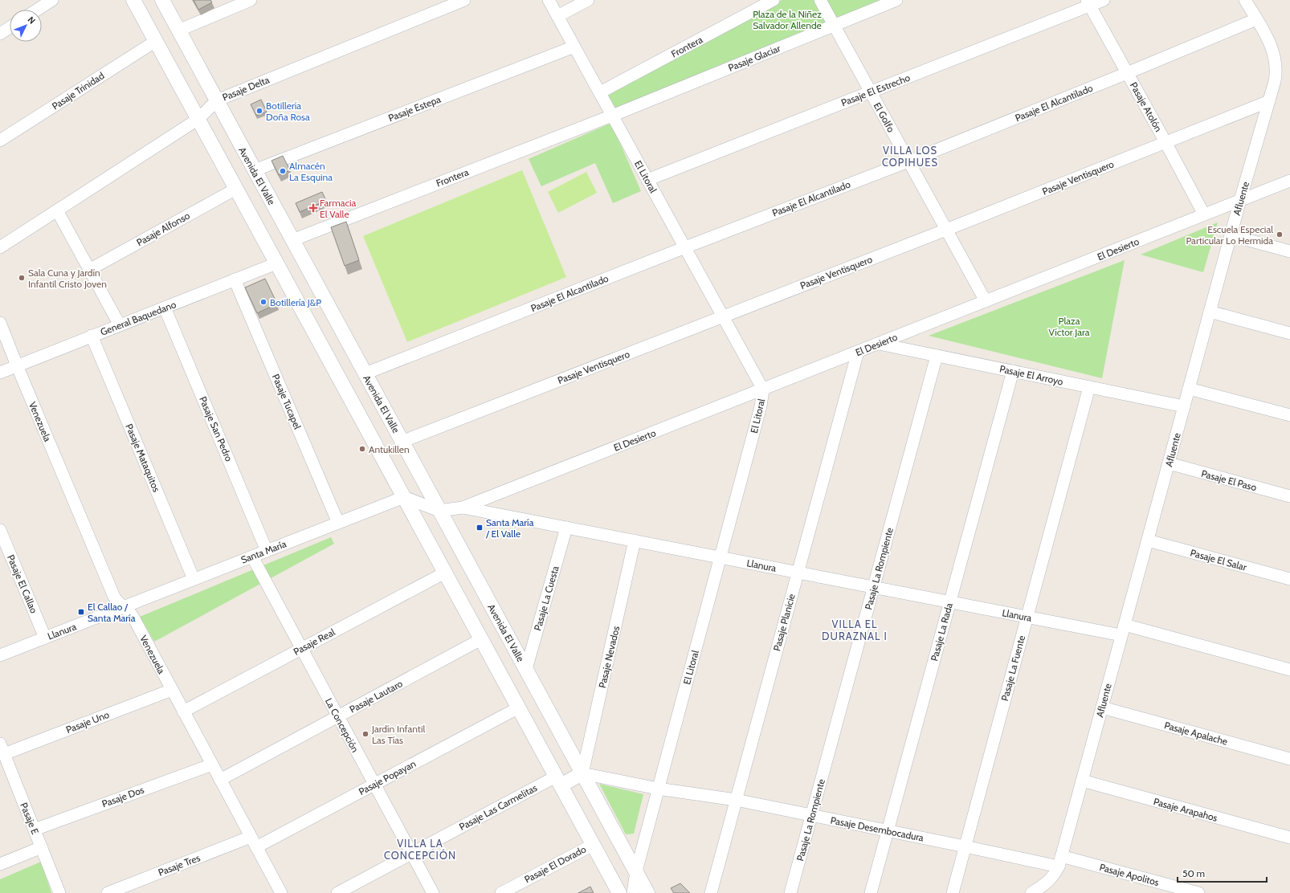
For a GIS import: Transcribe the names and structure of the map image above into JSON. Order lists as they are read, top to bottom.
{
  "streets": {
    "street": [
      "Frontera",
      "Pasaje Glaciar",
      "Pasaje Delta",
      "Pasaje El Estrecho",
      "Pasaje Trinidad",
      "Pasaje El Alcantilado",
      "Pasaje Atolón",
      "Pasaje Estepa",
      "El Golfo",
      "Avenida El Valle",
      "El Litoral",
      "Pasaje Ventisquero",
      "Afluente",
      "Pasaje Alfonso",
      "El Desierto",
      "General Baquedano",
      "Pasaje El Arroyo",
      "Pasaje Tucapel",
      "Venezuela",
      "Pasaje San Pedro",
      "Pasaje Mataquitos",
      "Pasaje El Paso",
      "Santa María",
      "Pasaje El Salar",
      "Llanura",
      "Pasaje La Rompiente",
      "Pasaje El Callao",
      "Pasaje La Cuesta",
      "Pasaje Planicie",
      "Pasaje La Rada",
      "Pasaje Real",
      "Pasaje Nevados",
      "Pasaje La Fuente",
      "Pasaje Lautaro",
      "Pasaje Uno",
      "La Concepción",
      "Pasaje Apalache",
      "Pasaje Popayan",
      "Pasaje Dos",
      "Pasaje Las Carmelitas",
      "Pasaje Arapahos",
      "Pasaje E",
      "Pasaje Desembocadura",
      "Pasaje El Dorado",
      "Pasaje Tres",
      "Pasaje Apolitos"
    ]
  },
  "crossings": [
    ["Frontera", "Pasaje Glaciar"],
    ["Frontera", "Avenida El Valle"],
    ["Frontera", "El Litoral"],
    ["Pasaje Glaciar", "El Golfo"],
    ["Pasaje Glaciar", "El Litoral"],
    ["Pasaje Delta", "Avenida El Valle"],
    ["Pasaje El Estrecho", "Pasaje Atolón"],
    ["Pasaje El Estrecho", "El Golfo"],
    ["Pasaje El Estrecho", "El Litoral"],
    ["Pasaje El Alcantilado", "Pasaje Atolón"],
    ["Pasaje El Alcantilado", "El Golfo"],
    ["Pasaje El Alcantilado", "Avenida El Valle"],
    ["Pasaje El Alcantilado", "El Litoral"],
    ["Pasaje El Alcantilado", "Afluente"],
    ["Pasaje Atolón", "Pasaje Ventisquero"],
    ["Pasaje Atolón", "El Desierto"],
    ["Pasaje Estepa", "Avenida El Valle"],
    ["Pasaje Estepa", "El Litoral"],
    ["El Golfo", "Pasaje Ventisquero"],
    ["El Golfo", "El Desierto"],
    ["Avenida El Valle", "El Litoral"],
    ["Avenida El Valle", "Pasaje Ventisquero"],
    ["Avenida El Valle", "Llanura"],
    ["Avenida El Valle", "Pasaje La Cuesta"],
    ["Avenida El Valle", "Pasaje Nevados"],
    ["Avenida El Valle", "Pasaje Desembocadura"],
    ["El Litoral", "Pasaje Ventisquero"],
    ["El Litoral", "El Desierto"],
    ["El Litoral", "Llanura"],
    ["El Litoral", "Pasaje Desembocadura"],
    ["Pasaje Ventisquero", "Afluente"],
    ["Afluente", "El Desierto"],
    ["Afluente", "Pasaje El Arroyo"],
    ["Afluente", "Pasaje El Paso"],
    ["Afluente", "Pasaje El Salar"],
    ["Afluente", "Llanura"],
    ["Afluente", "Pasaje Apalache"],
    ["Afluente", "Pasaje Arapahos"],
    ["Afluente", "Pasaje Desembocadura"],
    ["Afluente", "Pasaje Apolitos"],
    ["El Desierto", "Pasaje El Arroyo"],
    ["El Desierto", "Llanura"],
    ["El Desierto", "Pasaje Planicie"],
    ["General Baquedano", "Pasaje Tucapel"],
    ["General Baquedano", "Venezuela"],
    ["General Baquedano", "Pasaje San Pedro"],
    ["General Baquedano", "Pasaje Mataquitos"],
    ["Pasaje El Arroyo", "Pasaje La Rompiente"],
    ["Pasaje El Arroyo", "Pasaje La Rada"],
    ["Pasaje El Arroyo", "Pasaje La Fuente"],
    ["Pasaje Tucapel", "Santa María"],
    ["Venezuela", "Santa María"],
    ["Venezuela", "Llanura"],
    ["Venezuela", "Pasaje Real"],
    ["Venezuela", "Pasaje Lautaro"],
    ["Venezuela", "Pasaje Uno"],
    ["Venezuela", "Pasaje Popayan"],
    ["Venezuela", "Pasaje Dos"],
    ["Venezuela", "Pasaje Tres"],
    ["Pasaje San Pedro", "Santa María"],
    ["Pasaje Mataquitos", "Santa María"],
    ["Santa María", "Llanura"],
    ["Santa María", "La Concepción"],
    ["Llanura", "Pasaje La Rompiente"],
    ["Llanura", "Pasaje El Callao"],
    ["Llanura", "Pasaje La Cuesta"],
    ["Llanura", "Pasaje Planicie"],
    ["Llanura", "Pasaje La Rada"],
    ["Llanura", "Pasaje Nevados"],
    ["Llanura", "Pasaje La Fuente"],
    ["Pasaje La Rompiente", "Pasaje Desembocadura"],
    ["Pasaje Planicie", "Pasaje Desembocadura"],
    ["Pasaje La Rada", "Pasaje Desembocadura"],
    ["Pasaje Real", "La Concepción"],
    ["Pasaje Nevados", "Pasaje Desembocadura"],
    ["Pasaje La Fuente", "Pasaje Desembocadura"],
    ["Pasaje Lautaro", "La Concepción"],
    ["Pasaje Uno", "Pasaje E"],
    ["La Concepción", "Pasaje Popayan"],
    ["La Concepción", "Pasaje Las Carmelitas"],
    ["Pasaje Popayan", "Pasaje Tres"],
    ["Pasaje Dos", "Pasaje E"],
    ["Pasaje Desembocadura", "Pasaje Apolitos"]
  ],
  "districts": ["VILLA LOS COPIHUES", "VILLA EL DURAZNAL I", "VILLA LA CONCEPCIÓN"],
  "parks": ["Plaza de la Niñez Salvador Allende", "Plaza Víctor Jara"],
  "places": {
    "other": [
      "Botillería Doña Rosa",
      "Almacén La Esquina",
      "Escuela Especial Particular Lo Hermida",
      "Sala Cuna y Jardín Infantil Cristo Joven",
      "Botillería J&P",
      "Antukillen",
      "Jardín Infantil Las Tías"
    ],
    "health": ["Farmacia El Valle"],
    "transit": ["Santa María / El Valle", "El Callao / Santa María"]
  },
  "scale_bar": "50 m",
  "north": "top right"
}
